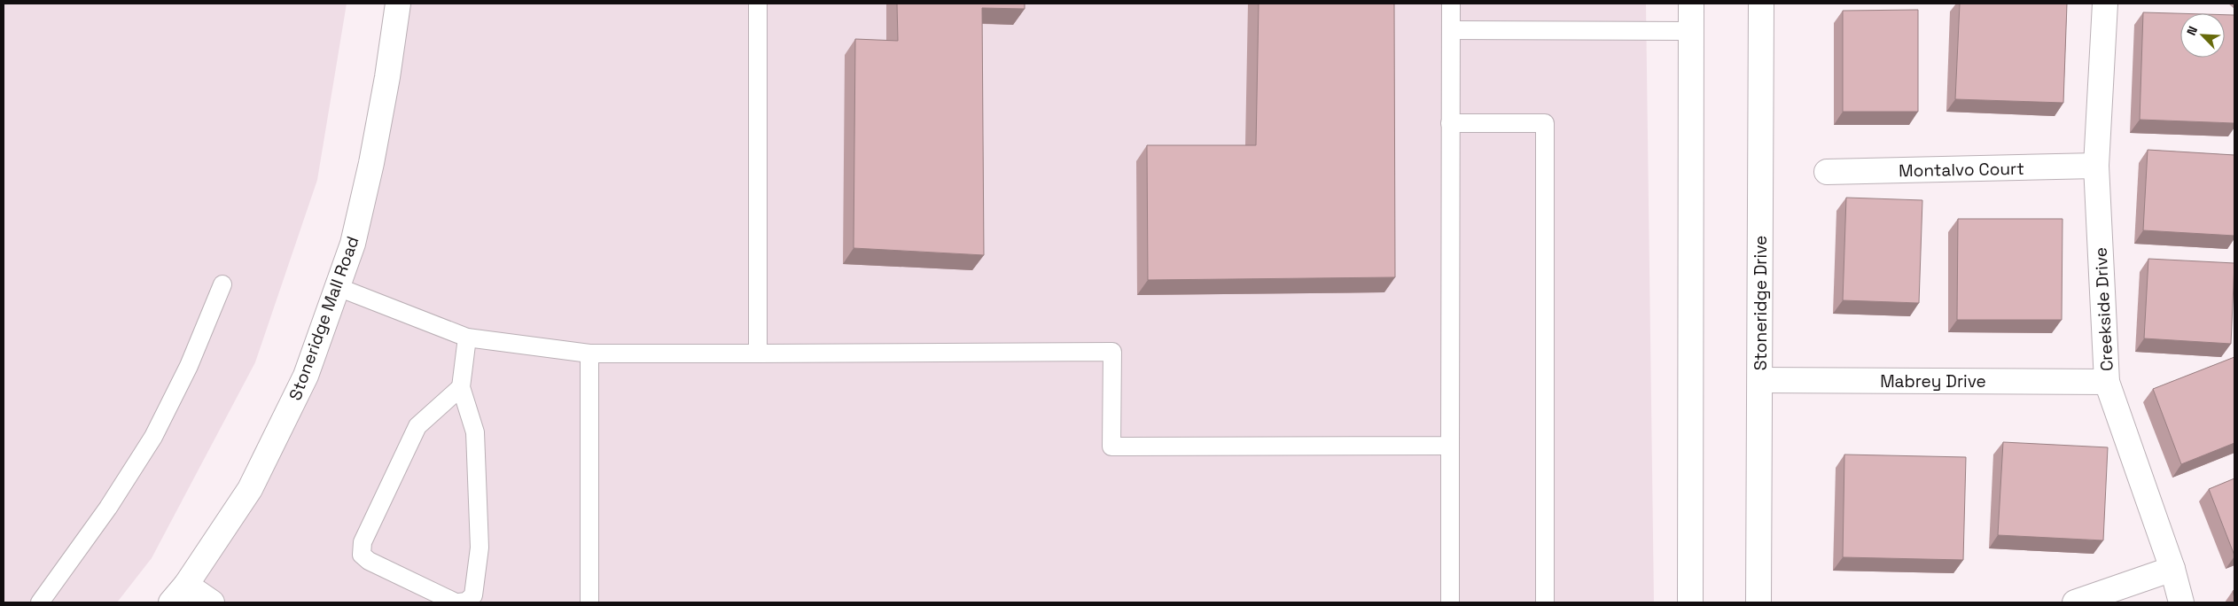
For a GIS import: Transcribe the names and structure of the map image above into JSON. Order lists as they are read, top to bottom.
{
  "streets": {
    "street": [
      "Montalvo Court",
      "Stoneridge Drive",
      "Creekside Drive",
      "Stoneridge Mall Road",
      "Mabrey Drive"
    ]
  },
  "crossings": [
    ["Montalvo Court", "Creekside Drive"],
    ["Stoneridge Drive", "Mabrey Drive"],
    ["Creekside Drive", "Mabrey Drive"]
  ],
  "north": "top left"
}
